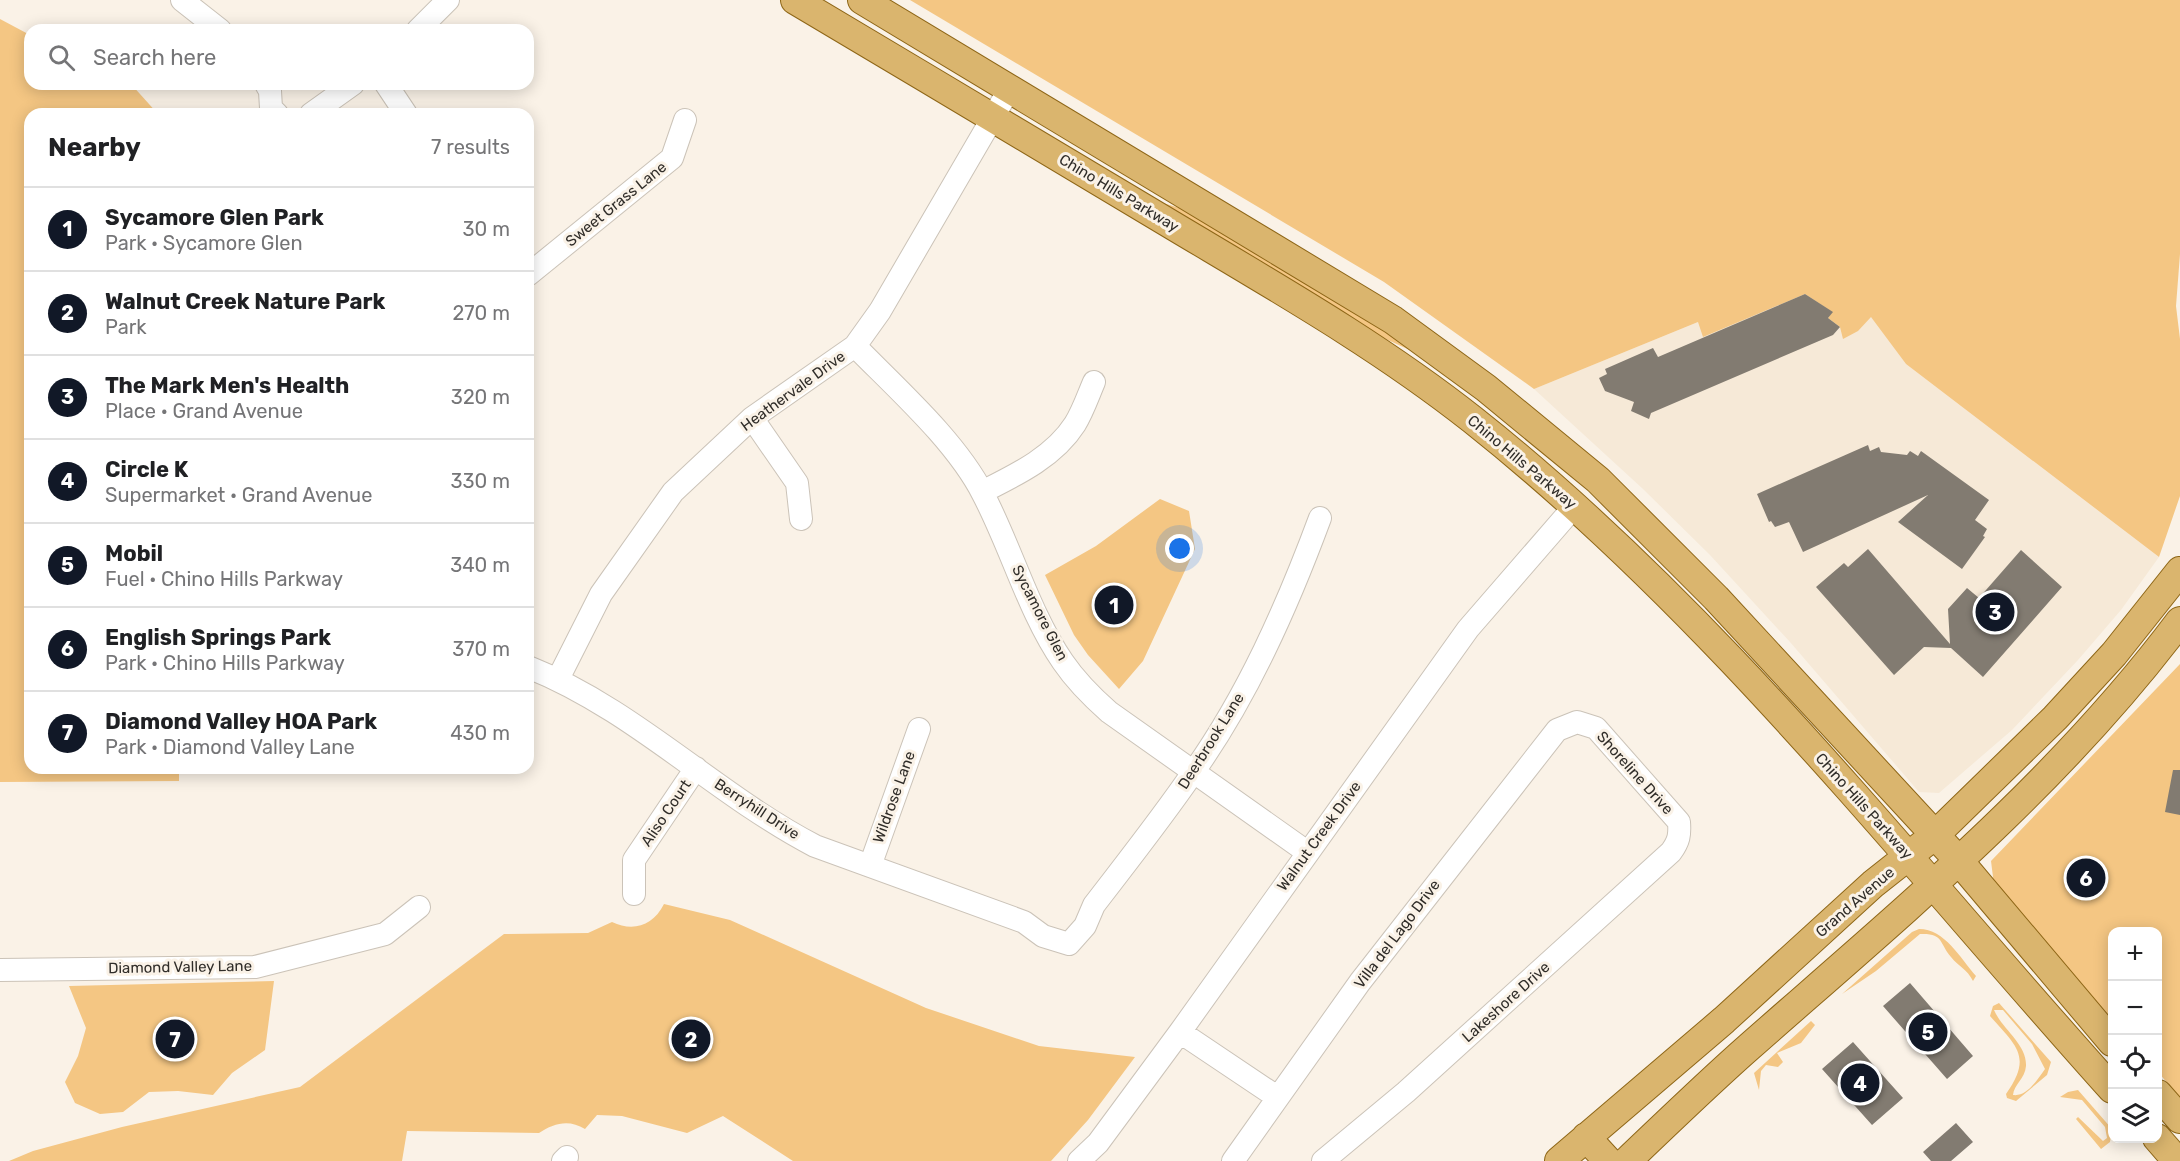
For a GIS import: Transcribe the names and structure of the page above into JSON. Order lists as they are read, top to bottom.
{
  "streets": {
    "main road": ["Chino Hills Parkway", "Grand Avenue"],
    "street": [
      "Sweet Grass Lane",
      "Heathervale Drive",
      "Sycamore Glen",
      "Deerbrook Lane",
      "Shoreline Drive",
      "Wildrose Lane",
      "Berryhill Drive",
      "Aliso Court",
      "Walnut Creek Drive",
      "Villa del Lago Drive",
      "Diamond Valley Lane",
      "Lakeshore Drive"
    ]
  },
  "crossings": [
    ["Chino Hills Parkway", "Heathervale Drive"],
    ["Chino Hills Parkway", "Grand Avenue"],
    ["Heathervale Drive", "Sycamore Glen"],
    ["Heathervale Drive", "Berryhill Drive"],
    ["Sycamore Glen", "Deerbrook Lane"],
    ["Sycamore Glen", "Walnut Creek Drive"],
    ["Deerbrook Lane", "Berryhill Drive"],
    ["Shoreline Drive", "Villa del Lago Drive"],
    ["Shoreline Drive", "Lakeshore Drive"],
    ["Wildrose Lane", "Berryhill Drive"],
    ["Berryhill Drive", "Aliso Court"]
  ],
  "page": {
    "search": "Search here",
    "heading": ["Nearby", "7 results"],
    "list": [
      {
        "mark": "1",
        "name": "Sycamore Glen Park",
        "note": "Park · Sycamore Glen",
        "value": "30 m"
      },
      {
        "mark": "2",
        "name": "Walnut Creek Nature Park",
        "note": "Park",
        "value": "270 m"
      },
      {
        "mark": "3",
        "name": "The Mark Men's Health",
        "note": "Place · Grand Avenue",
        "value": "320 m"
      },
      {
        "mark": "4",
        "name": "Circle K",
        "note": "Supermarket · Grand Avenue",
        "value": "330 m"
      },
      {
        "mark": "5",
        "name": "Mobil",
        "note": "Fuel · Chino Hills Parkway",
        "value": "340 m"
      },
      {
        "mark": "6",
        "name": "English Springs Park",
        "note": "Park · Chino Hills Parkway",
        "value": "370 m"
      },
      {
        "mark": "7",
        "name": "Diamond Valley HOA Park",
        "note": "Park · Diamond Valley Lane",
        "value": "430 m"
      }
    ],
    "pins": [
      "1",
      "3",
      "6",
      "5",
      "2",
      "7",
      "4"
    ],
    "map_buttons": ["+", "−"]
  }
}
